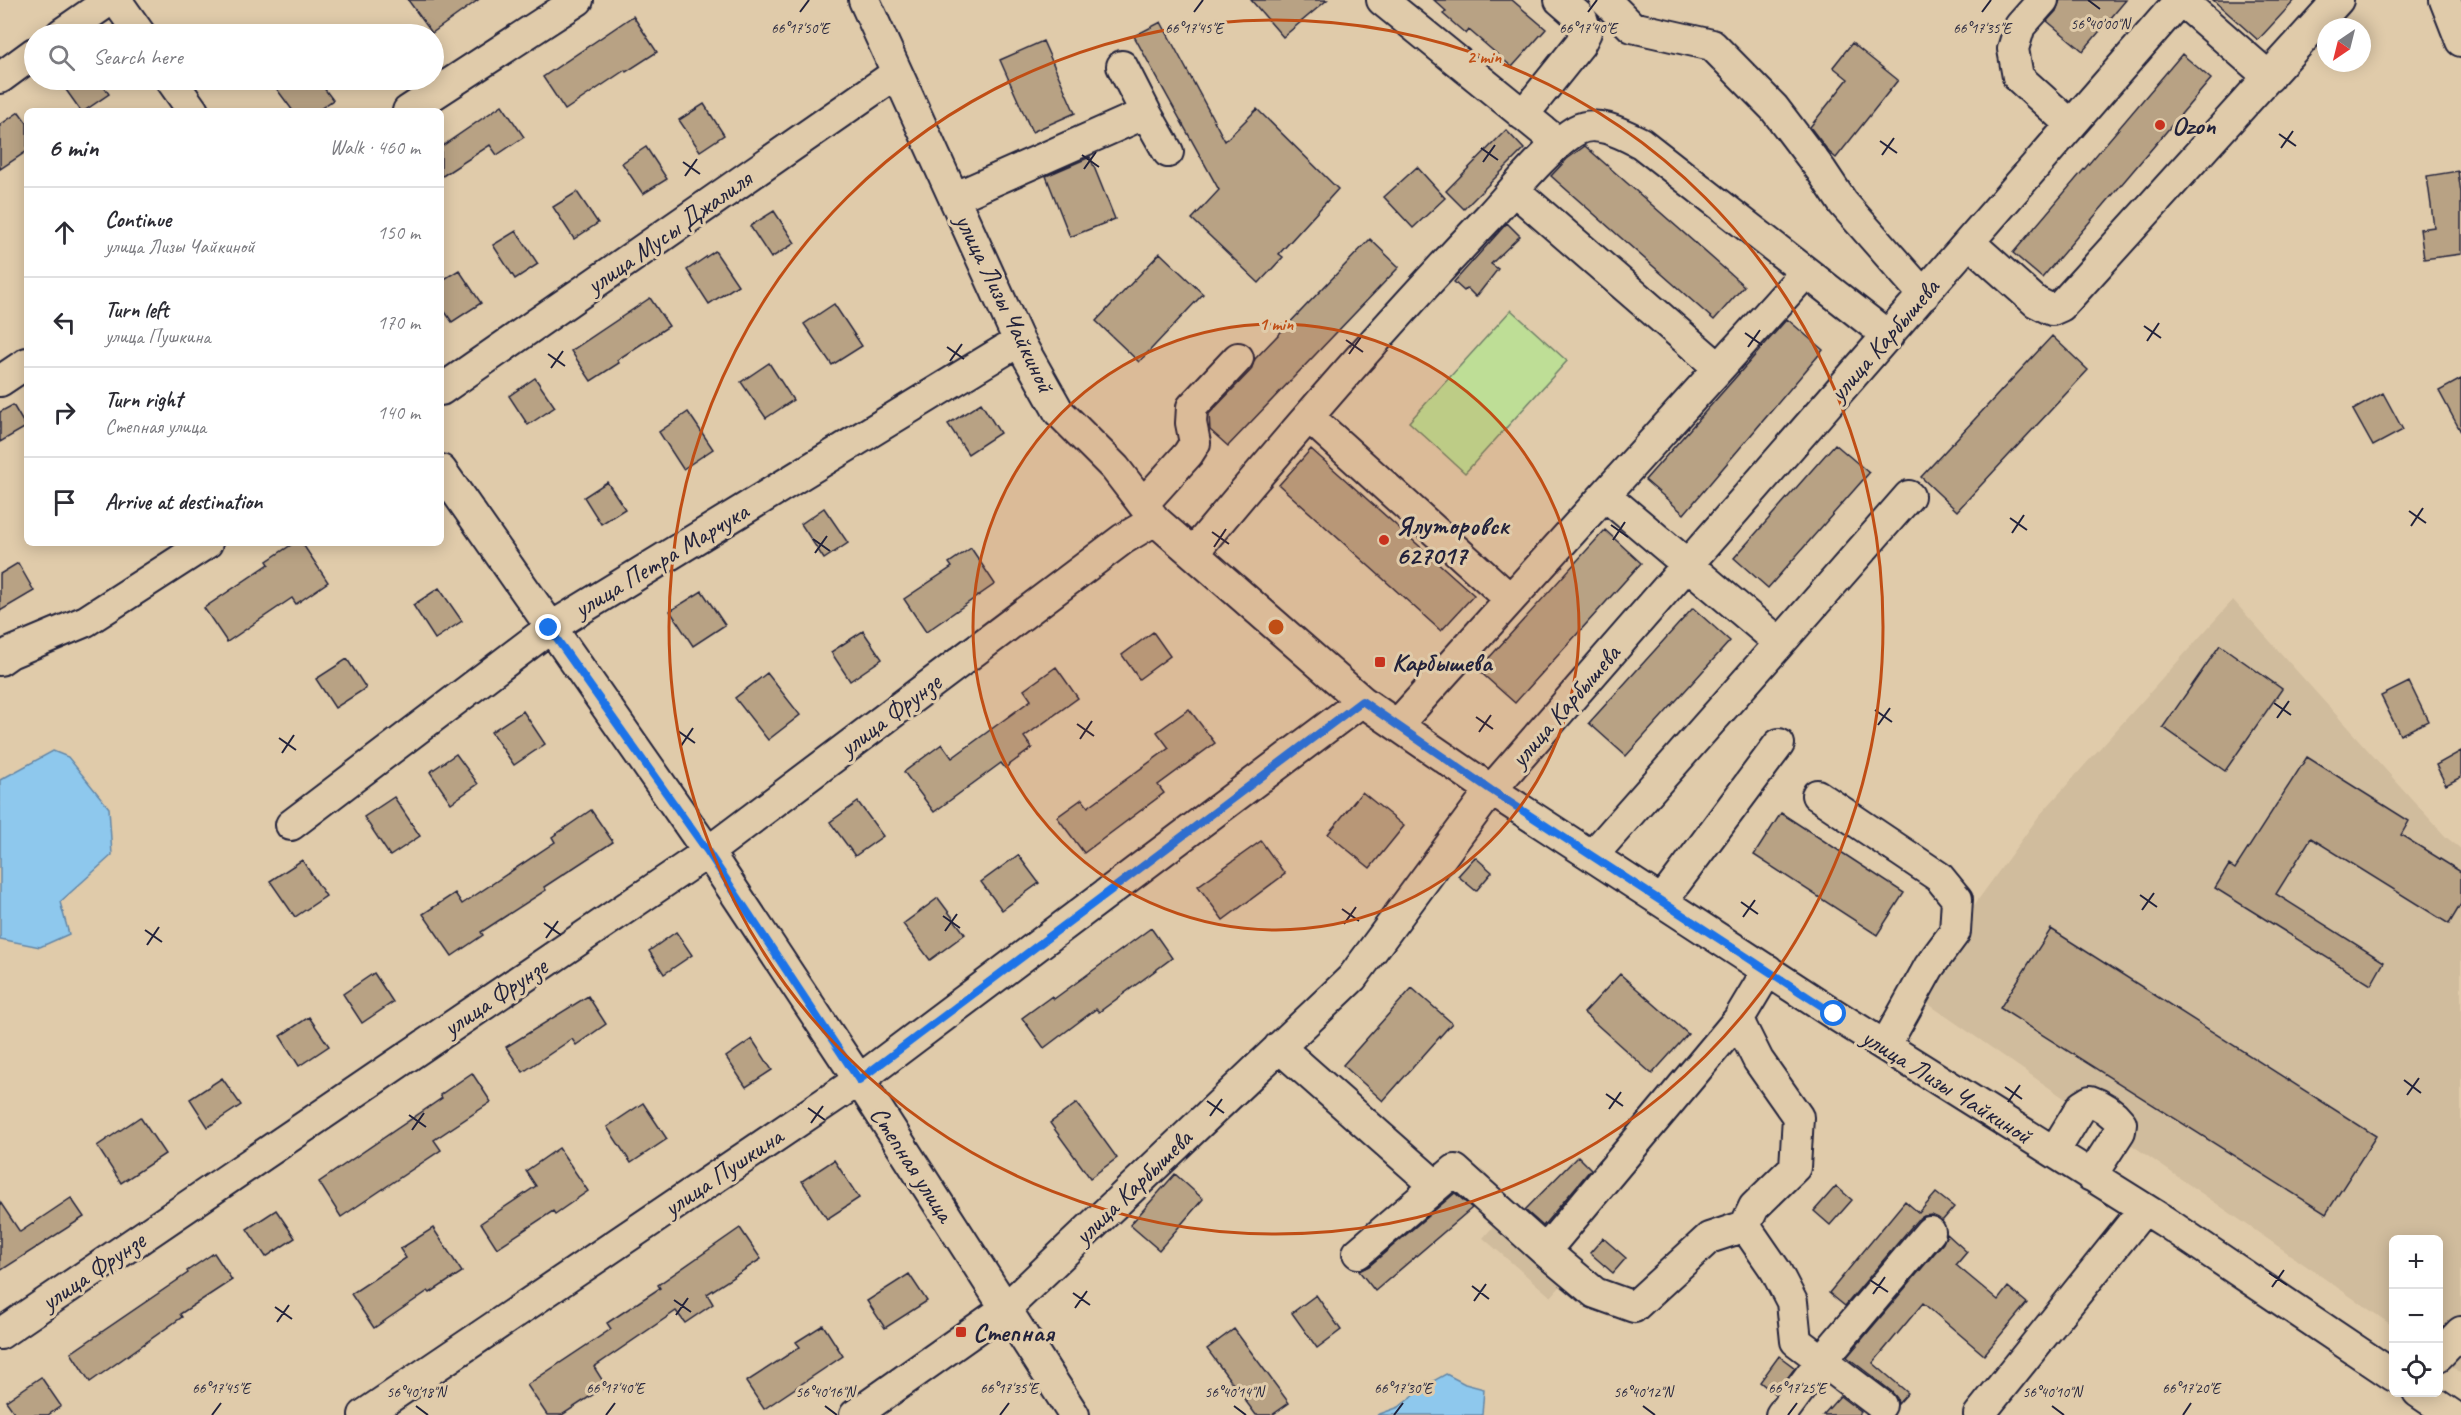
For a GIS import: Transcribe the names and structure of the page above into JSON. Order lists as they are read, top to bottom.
{
  "streets": {
    "street": [
      "улица Мусы Джалиля",
      "улица Лизы Чайкиной",
      "улица Карбышева",
      "улица Петра Марчука",
      "улица Фрунзе",
      "Степная улица",
      "улица Пушкина"
    ]
  },
  "crossings": [
    ["улица Мусы Джалиля", "улица Лизы Чайкиной"],
    ["улица Лизы Чайкиной", "улица Карбышева"],
    ["улица Лизы Чайкиной", "улица Петра Марчука"],
    ["улица Лизы Чайкиной", "улица Фрунзе"],
    ["улица Лизы Чайкиной", "улица Пушкина"],
    ["улица Карбышева", "Степная улица"],
    ["улица Петра Марчука", "Степная улица"],
    ["улица Фрунзе", "Степная улица"],
    ["Степная улица", "улица Пушкина"]
  ],
  "places": {
    "other": ["Ozon", "Ялуторовск 627017"],
    "transit": ["Карбышева", "Степная"]
  },
  "north": "bottom left",
  "page": {
    "search": "Search here",
    "heading": ["6 min", "Walk · 460 m"],
    "list": [
      ["Continue", "улица Лизы Чайкиной", "150 m"],
      ["Turn left", "улица Пушкина", "170 m"],
      ["Turn right", "Степная улица", "140 m"],
      "Arrive at destination"
    ],
    "map_buttons": ["+", "−"]
  },
  "coordinates": [
    "56°40'00\"N",
    "66°17'50\"E",
    "66°17'45\"E",
    "66°17'40\"E",
    "66°17'35\"E",
    "66°17'30\"E",
    "66°17'25\"E",
    "66°17'20\"E",
    "56°40'18\"N",
    "56°40'16\"N",
    "56°40'14\"N",
    "56°40'12\"N",
    "56°40'10\"N"
  ],
  "rings": ["2 min", "1 min"]
}
